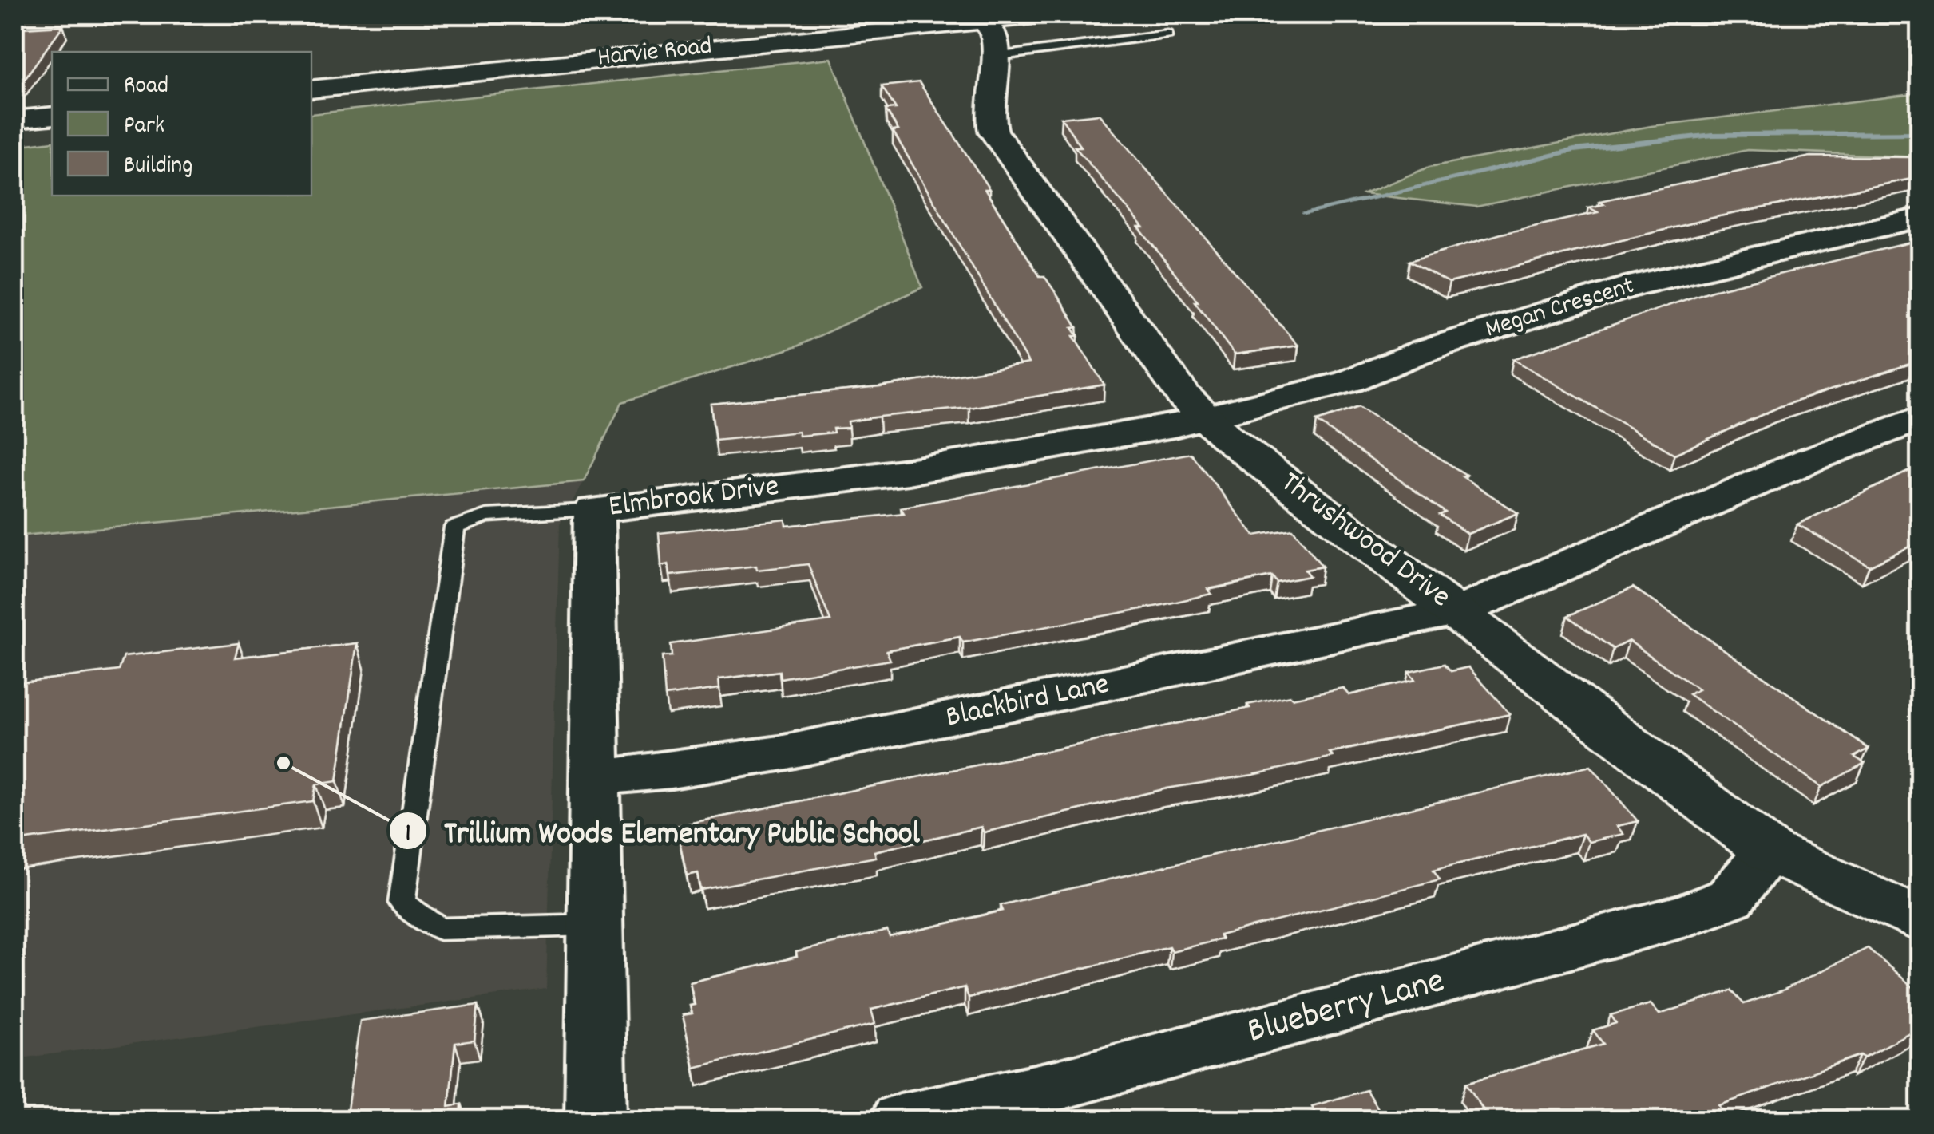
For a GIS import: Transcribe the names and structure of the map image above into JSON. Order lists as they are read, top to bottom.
{
  "streets": {
    "street": [
      "Harvie Road",
      "Megan Crescent",
      "Elmbrook Drive",
      "Thrushwood Drive",
      "Blackbird Lane",
      "Blueberry Lane"
    ]
  },
  "crossings": [
    ["Harvie Road", "Thrushwood Drive"],
    ["Megan Crescent", "Elmbrook Drive"],
    ["Megan Crescent", "Thrushwood Drive"],
    ["Elmbrook Drive", "Thrushwood Drive"],
    ["Elmbrook Drive", "Blackbird Lane"],
    ["Thrushwood Drive", "Blackbird Lane"],
    ["Thrushwood Drive", "Blueberry Lane"]
  ],
  "places": ["Trillium Woods Elementary Public School"],
  "legend": ["Road", "Park", "Building"]
}
